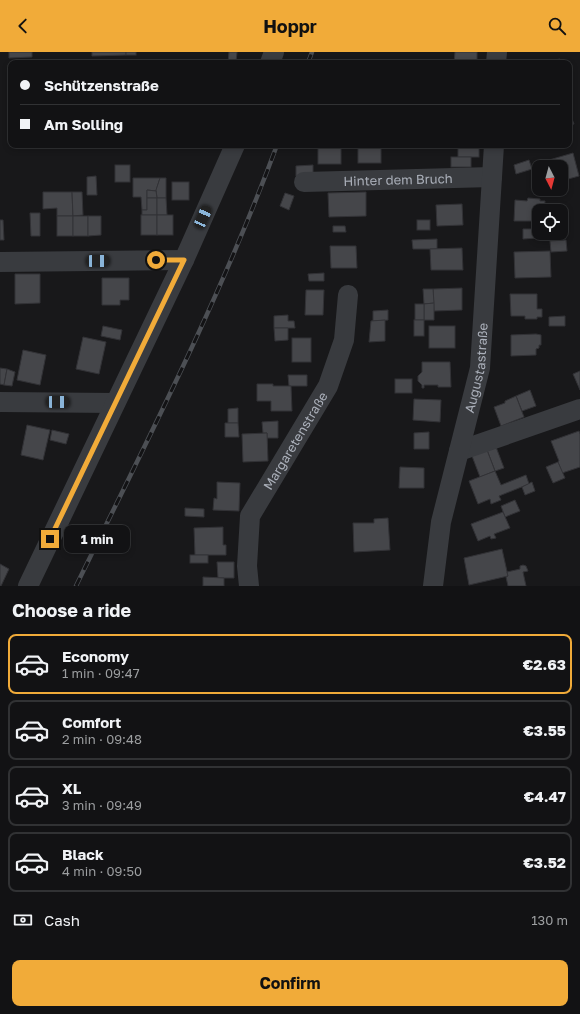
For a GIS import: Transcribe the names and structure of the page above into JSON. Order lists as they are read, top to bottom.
{
  "streets": {
    "street": ["Hinter dem Bruch", "Augustastraße", "Margaretenstraße"]
  },
  "crossings": [
    ["Hinter dem Bruch", "Augustastraße"]
  ],
  "north": "bottom",
  "page": {
    "header": "Hoppr",
    "banner": ["Schützenstraße", "Am Solling"],
    "bubble": "1 min",
    "heading": "Choose a ride",
    "list": [
      {
        "name": "Economy",
        "note": "1 min · 09:47",
        "value": "€2.63"
      },
      {
        "name": "Comfort",
        "note": "2 min · 09:48",
        "value": "€3.55"
      },
      {
        "name": "XL",
        "note": "3 min · 09:49",
        "value": "€4.47"
      },
      {
        "name": "Black",
        "note": "4 min · 09:50",
        "value": "€3.52"
      }
    ],
    "pay": ["Cash", "130 m"],
    "buttons": "Confirm"
  }
}
